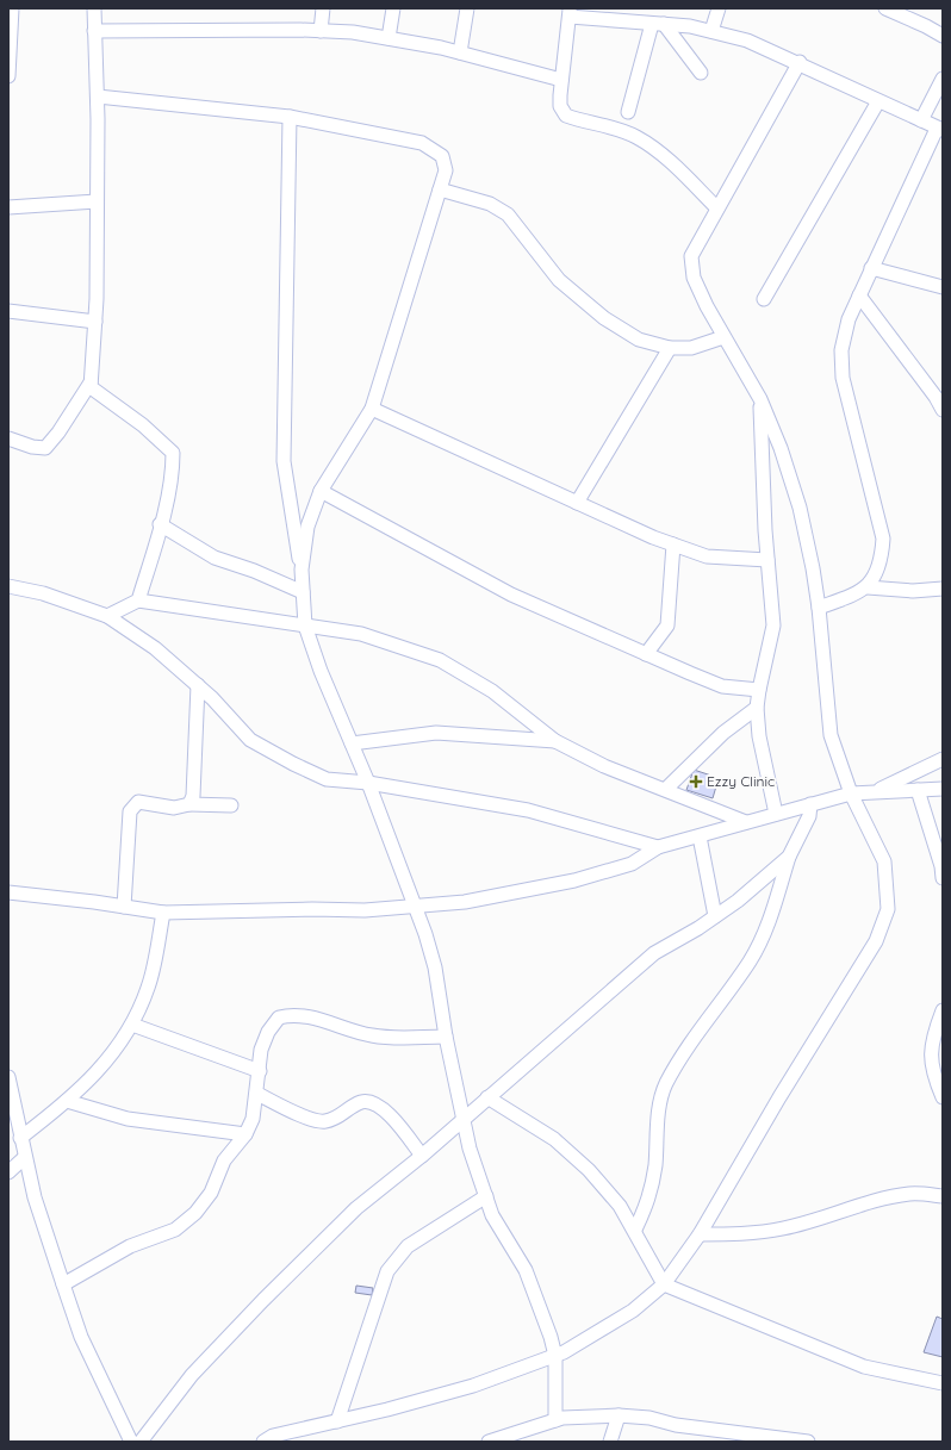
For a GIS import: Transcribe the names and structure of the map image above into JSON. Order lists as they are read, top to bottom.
{
  "places": {
    "health": ["Ezzy Clinic"]
  }
}
